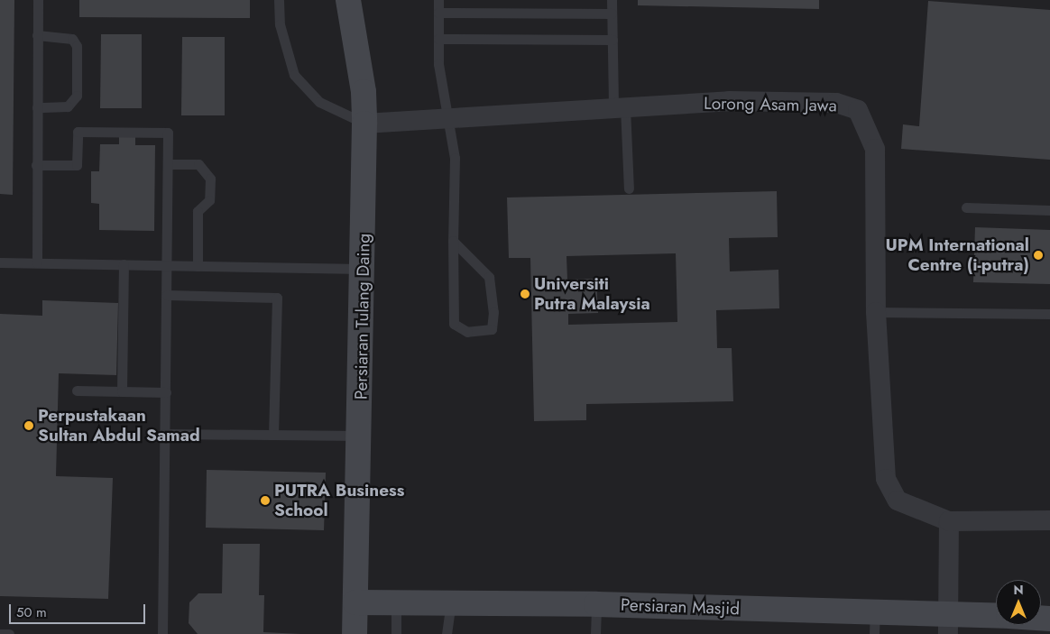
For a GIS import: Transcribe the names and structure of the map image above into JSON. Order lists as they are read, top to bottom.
{
  "streets": {
    "street": ["Lorong Asam Jawa", "Persiaran Tulang Daing", "Persiaran Masjid"]
  },
  "crossings": [
    ["Lorong Asam Jawa", "Persiaran Tulang Daing"],
    ["Persiaran Tulang Daing", "Persiaran Masjid"]
  ],
  "places": [
    "UPM International Centre (i-putra)",
    "Universiti Putra Malaysia",
    "Perpustakaan Sultan Abdul Samad",
    "PUTRA Business School"
  ],
  "scale_bar": "50 m",
  "north": "top"
}
